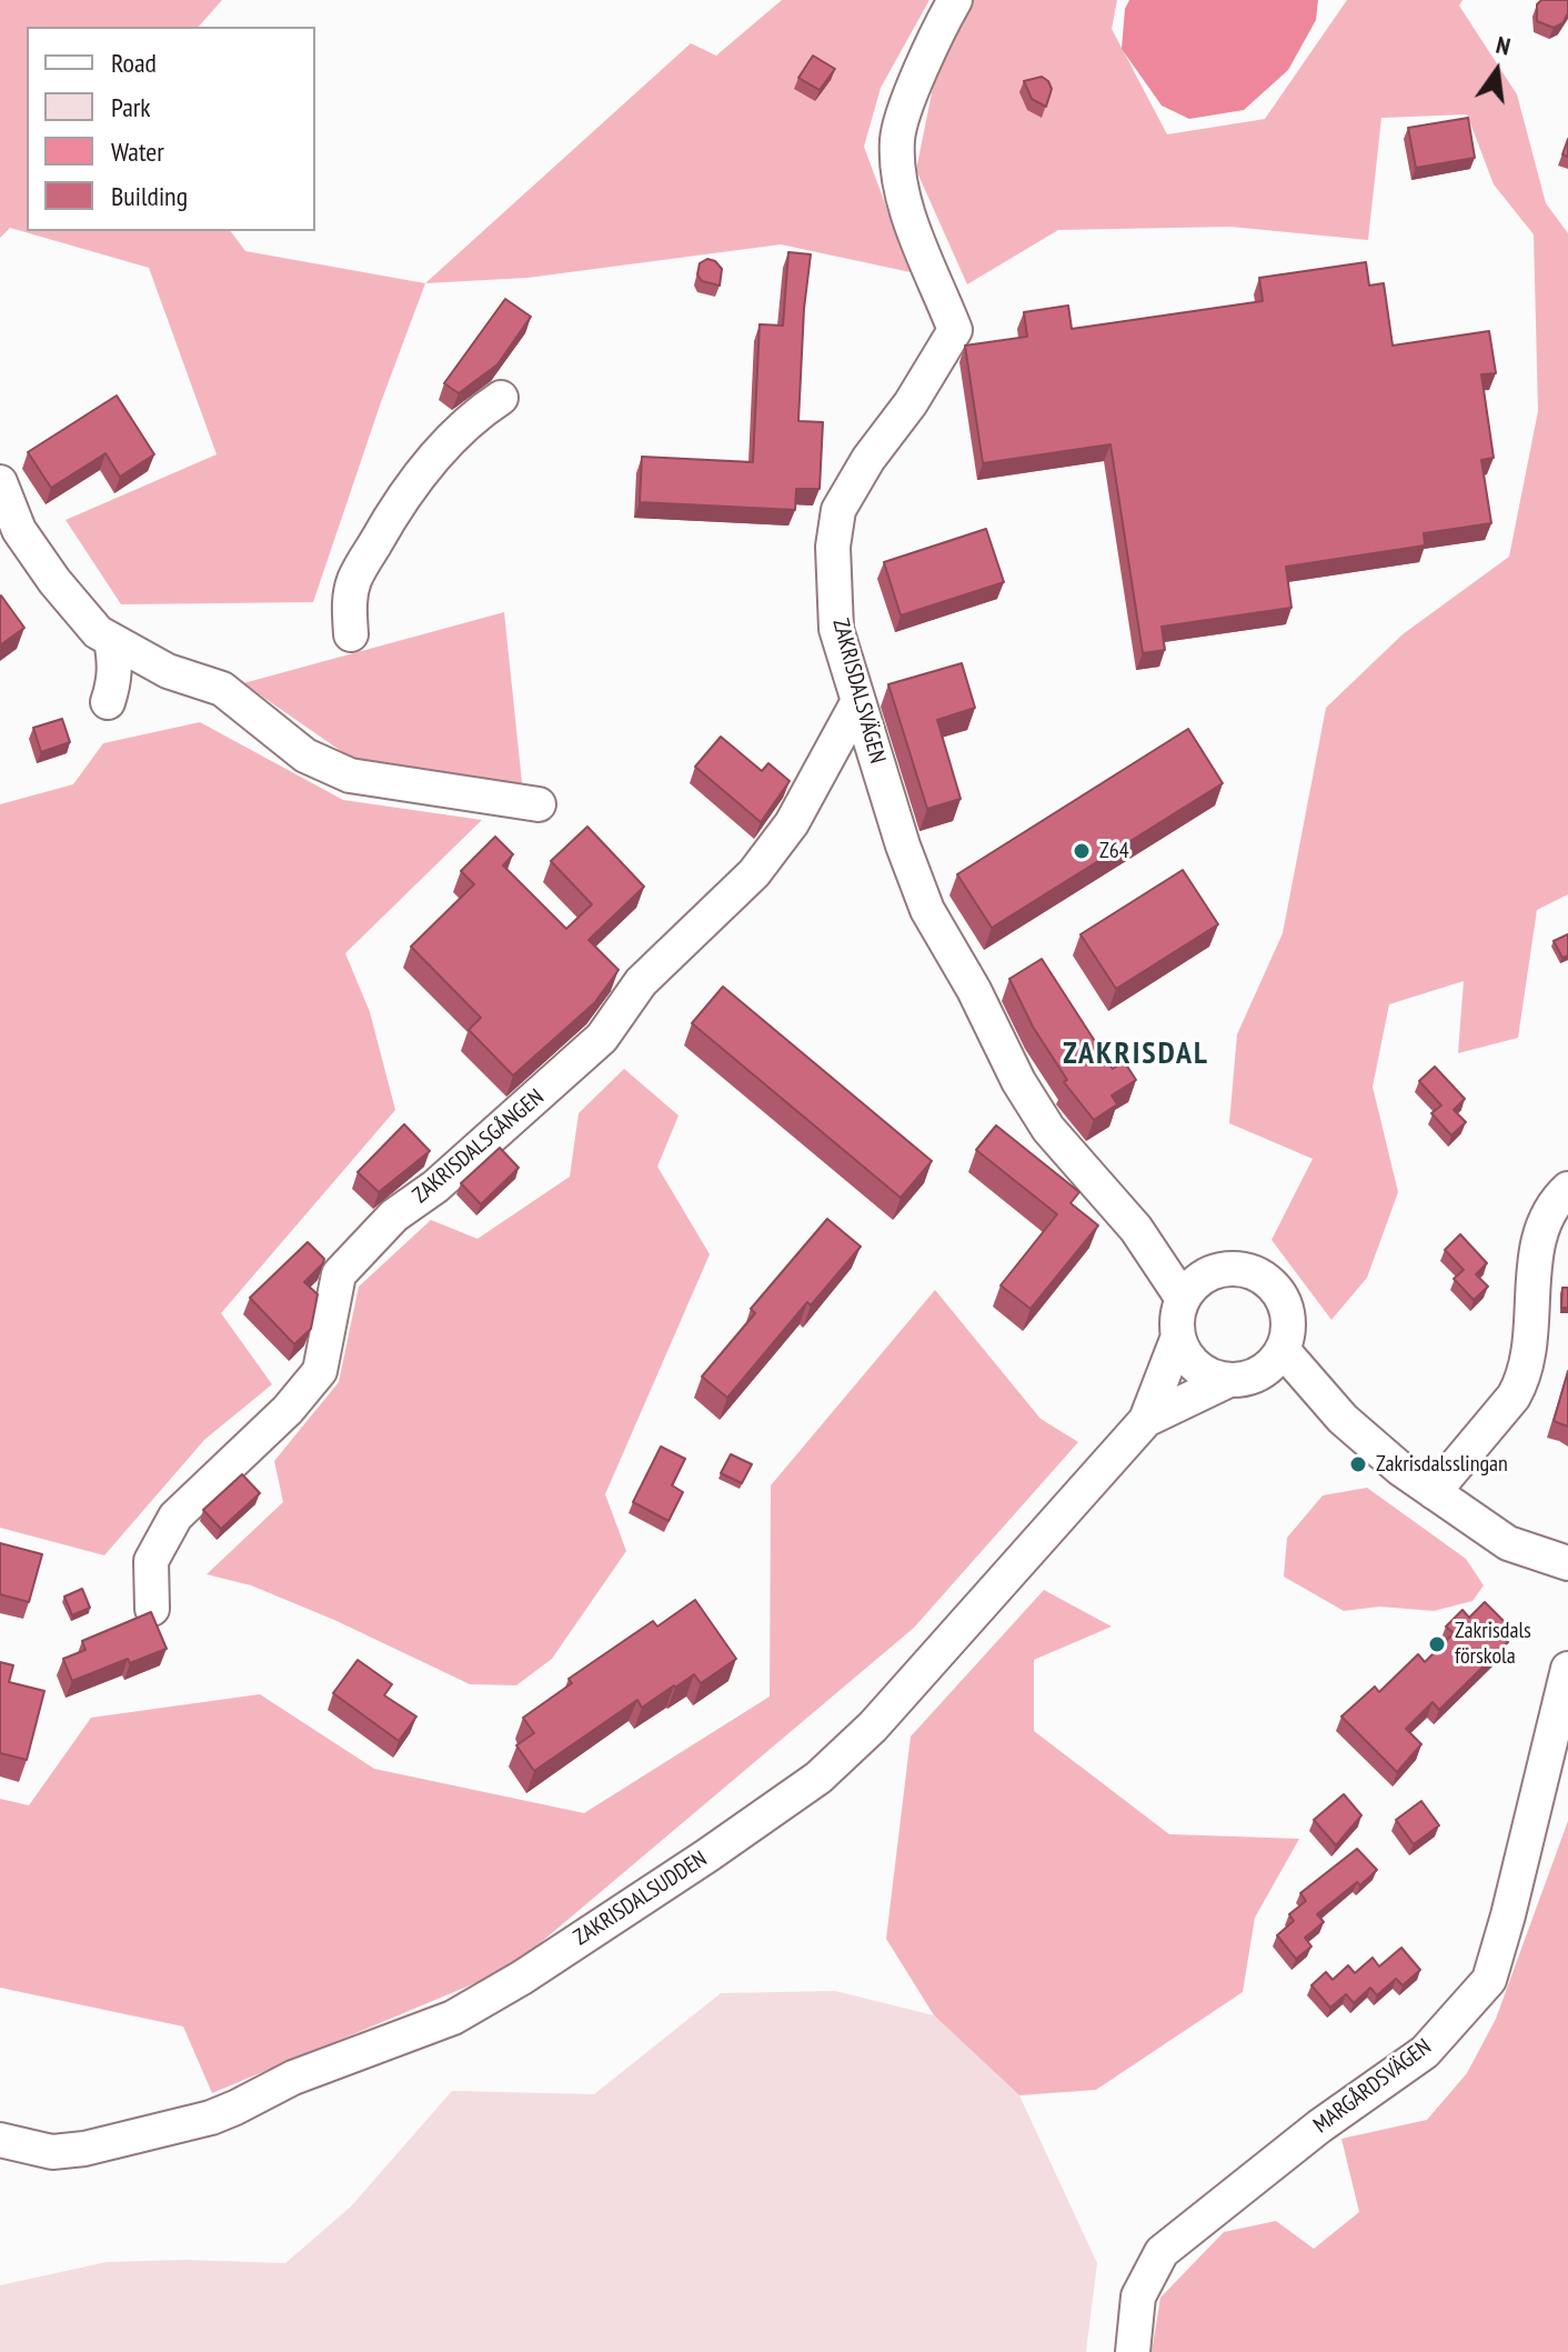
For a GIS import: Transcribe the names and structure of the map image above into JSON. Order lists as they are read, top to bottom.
{
  "streets": {
    "street": [
      "ZAKRISDALSVÄGEN",
      "ZAKRISDALSGÅNGEN",
      "ZAKRISDALSUDDEN",
      "MARGÅRDSVÄGEN"
    ]
  },
  "crossings": [
    ["ZAKRISDALSVÄGEN", "ZAKRISDALSGÅNGEN"],
    ["ZAKRISDALSVÄGEN", "ZAKRISDALSUDDEN"]
  ],
  "districts": ["ZAKRISDAL"],
  "places": ["Z64", "Zakrisdalsslingan", "Zakrisdals förskola"],
  "legend": [
    "Road",
    "Park",
    "Water",
    "Building"
  ],
  "north": "top"
}
